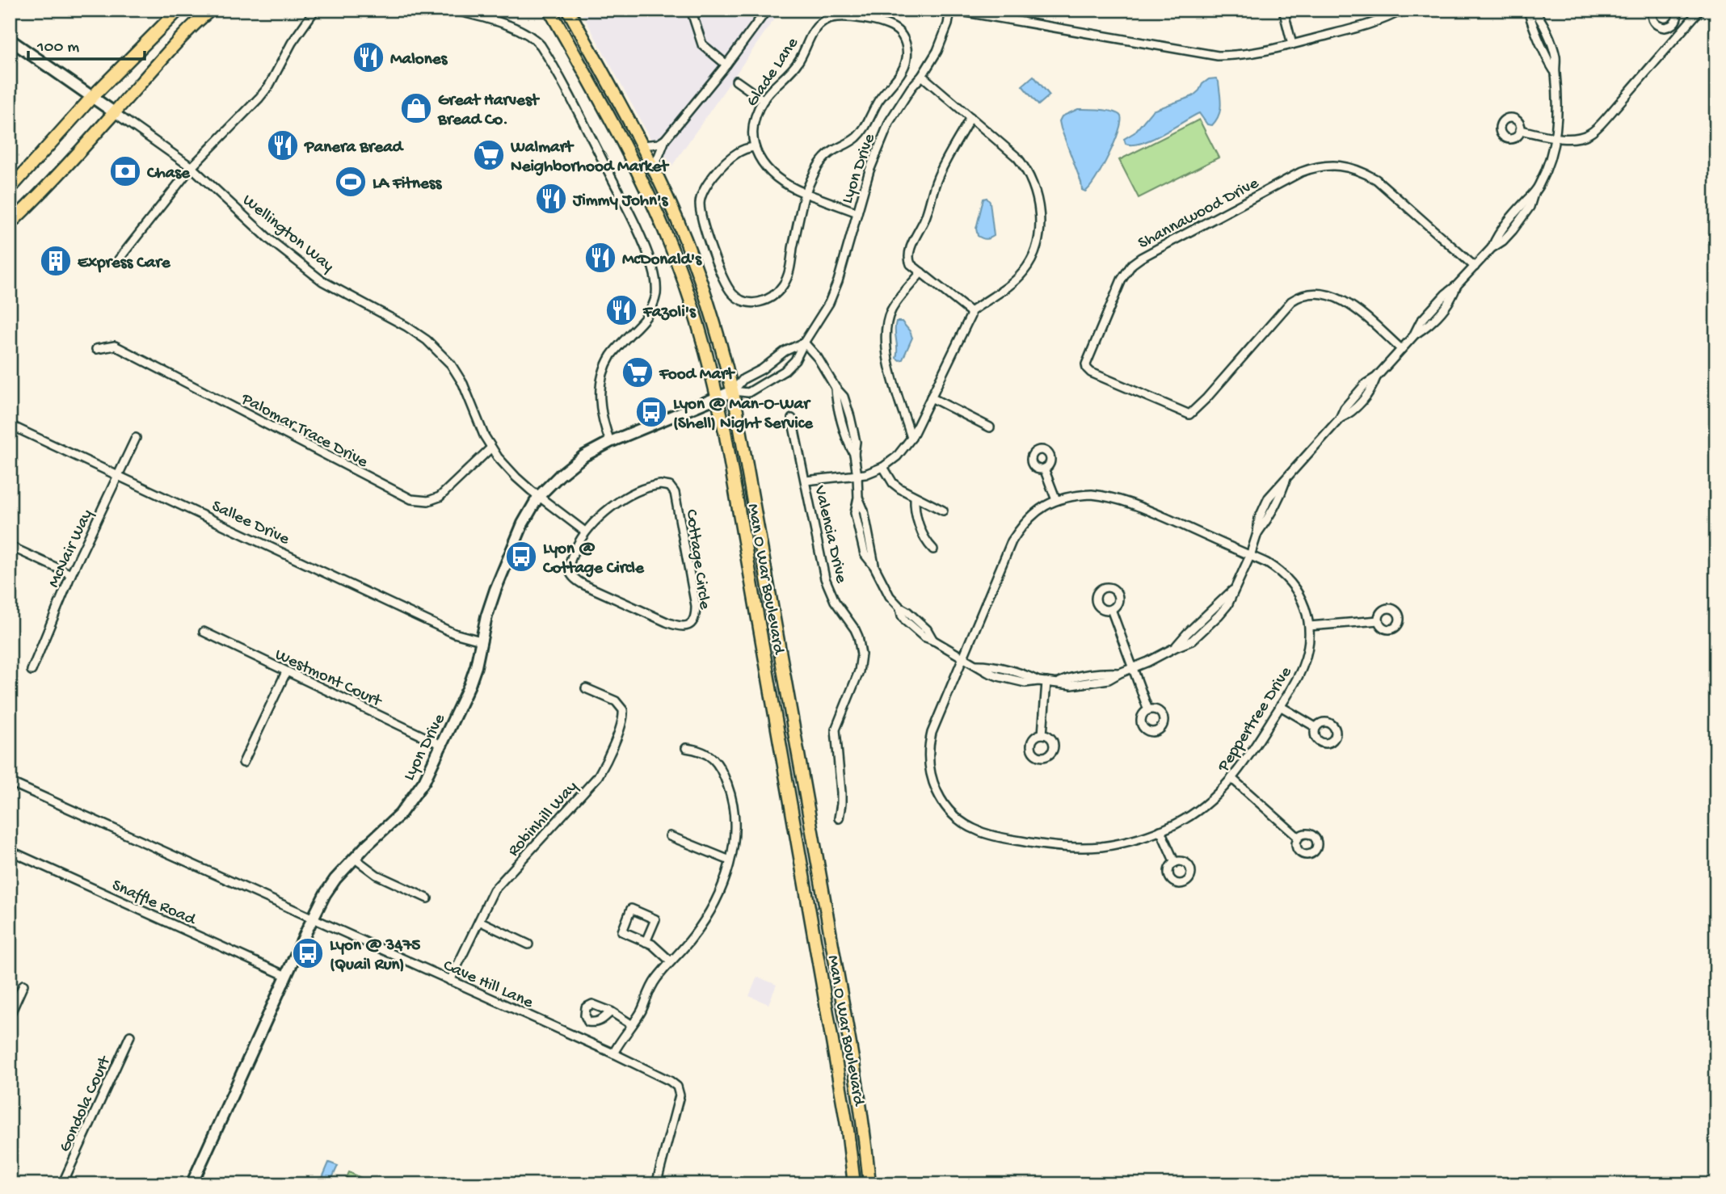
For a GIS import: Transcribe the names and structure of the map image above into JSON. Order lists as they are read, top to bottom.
{
  "streets": {
    "main road": ["Man O War Boulevard"],
    "street": [
      "Glade Lane",
      "Lyon Drive",
      "Shannawood Drive",
      "Wellington Way",
      "Palomar Trace Drive",
      "Sallee Drive",
      "Valencia Drive",
      "McNair Way",
      "Cottage Circle",
      "Westmont Court",
      "Peppertree Drive",
      "Robinhill Way",
      "Snaffle Road",
      "Cave Hill Lane",
      "Gondola Court"
    ]
  },
  "crossings": [
    ["Lyon Drive", "Wellington Way"],
    ["Lyon Drive", "Sallee Drive"],
    ["Lyon Drive", "Man O War Boulevard"],
    ["Lyon Drive", "Westmont Court"],
    ["Lyon Drive", "Snaffle Road"],
    ["Lyon Drive", "Cave Hill Lane"],
    ["Wellington Way", "Palomar Trace Drive"],
    ["Sallee Drive", "McNair Way"],
    ["Robinhill Way", "Cave Hill Lane"]
  ],
  "places": {
    "restaurant": [
      "Malones",
      "Panera Bread",
      "Jimmy John's",
      "McDonald's",
      "Fazoli's"
    ],
    "shop": ["Great Harvest Bread Co."],
    "supermarket": ["Walmart Neighborhood Market", "Food Mart"],
    "bank": ["Chase"],
    "sports": ["LA Fitness"],
    "building": ["Express Care"],
    "bus stop": ["Lyon @ Man-O-War (Shell) Night Service", "Lyon @ Cottage Circle", "Lyon @ 3475 (Quail Run)"]
  },
  "scale_bar": "100 m"
}
